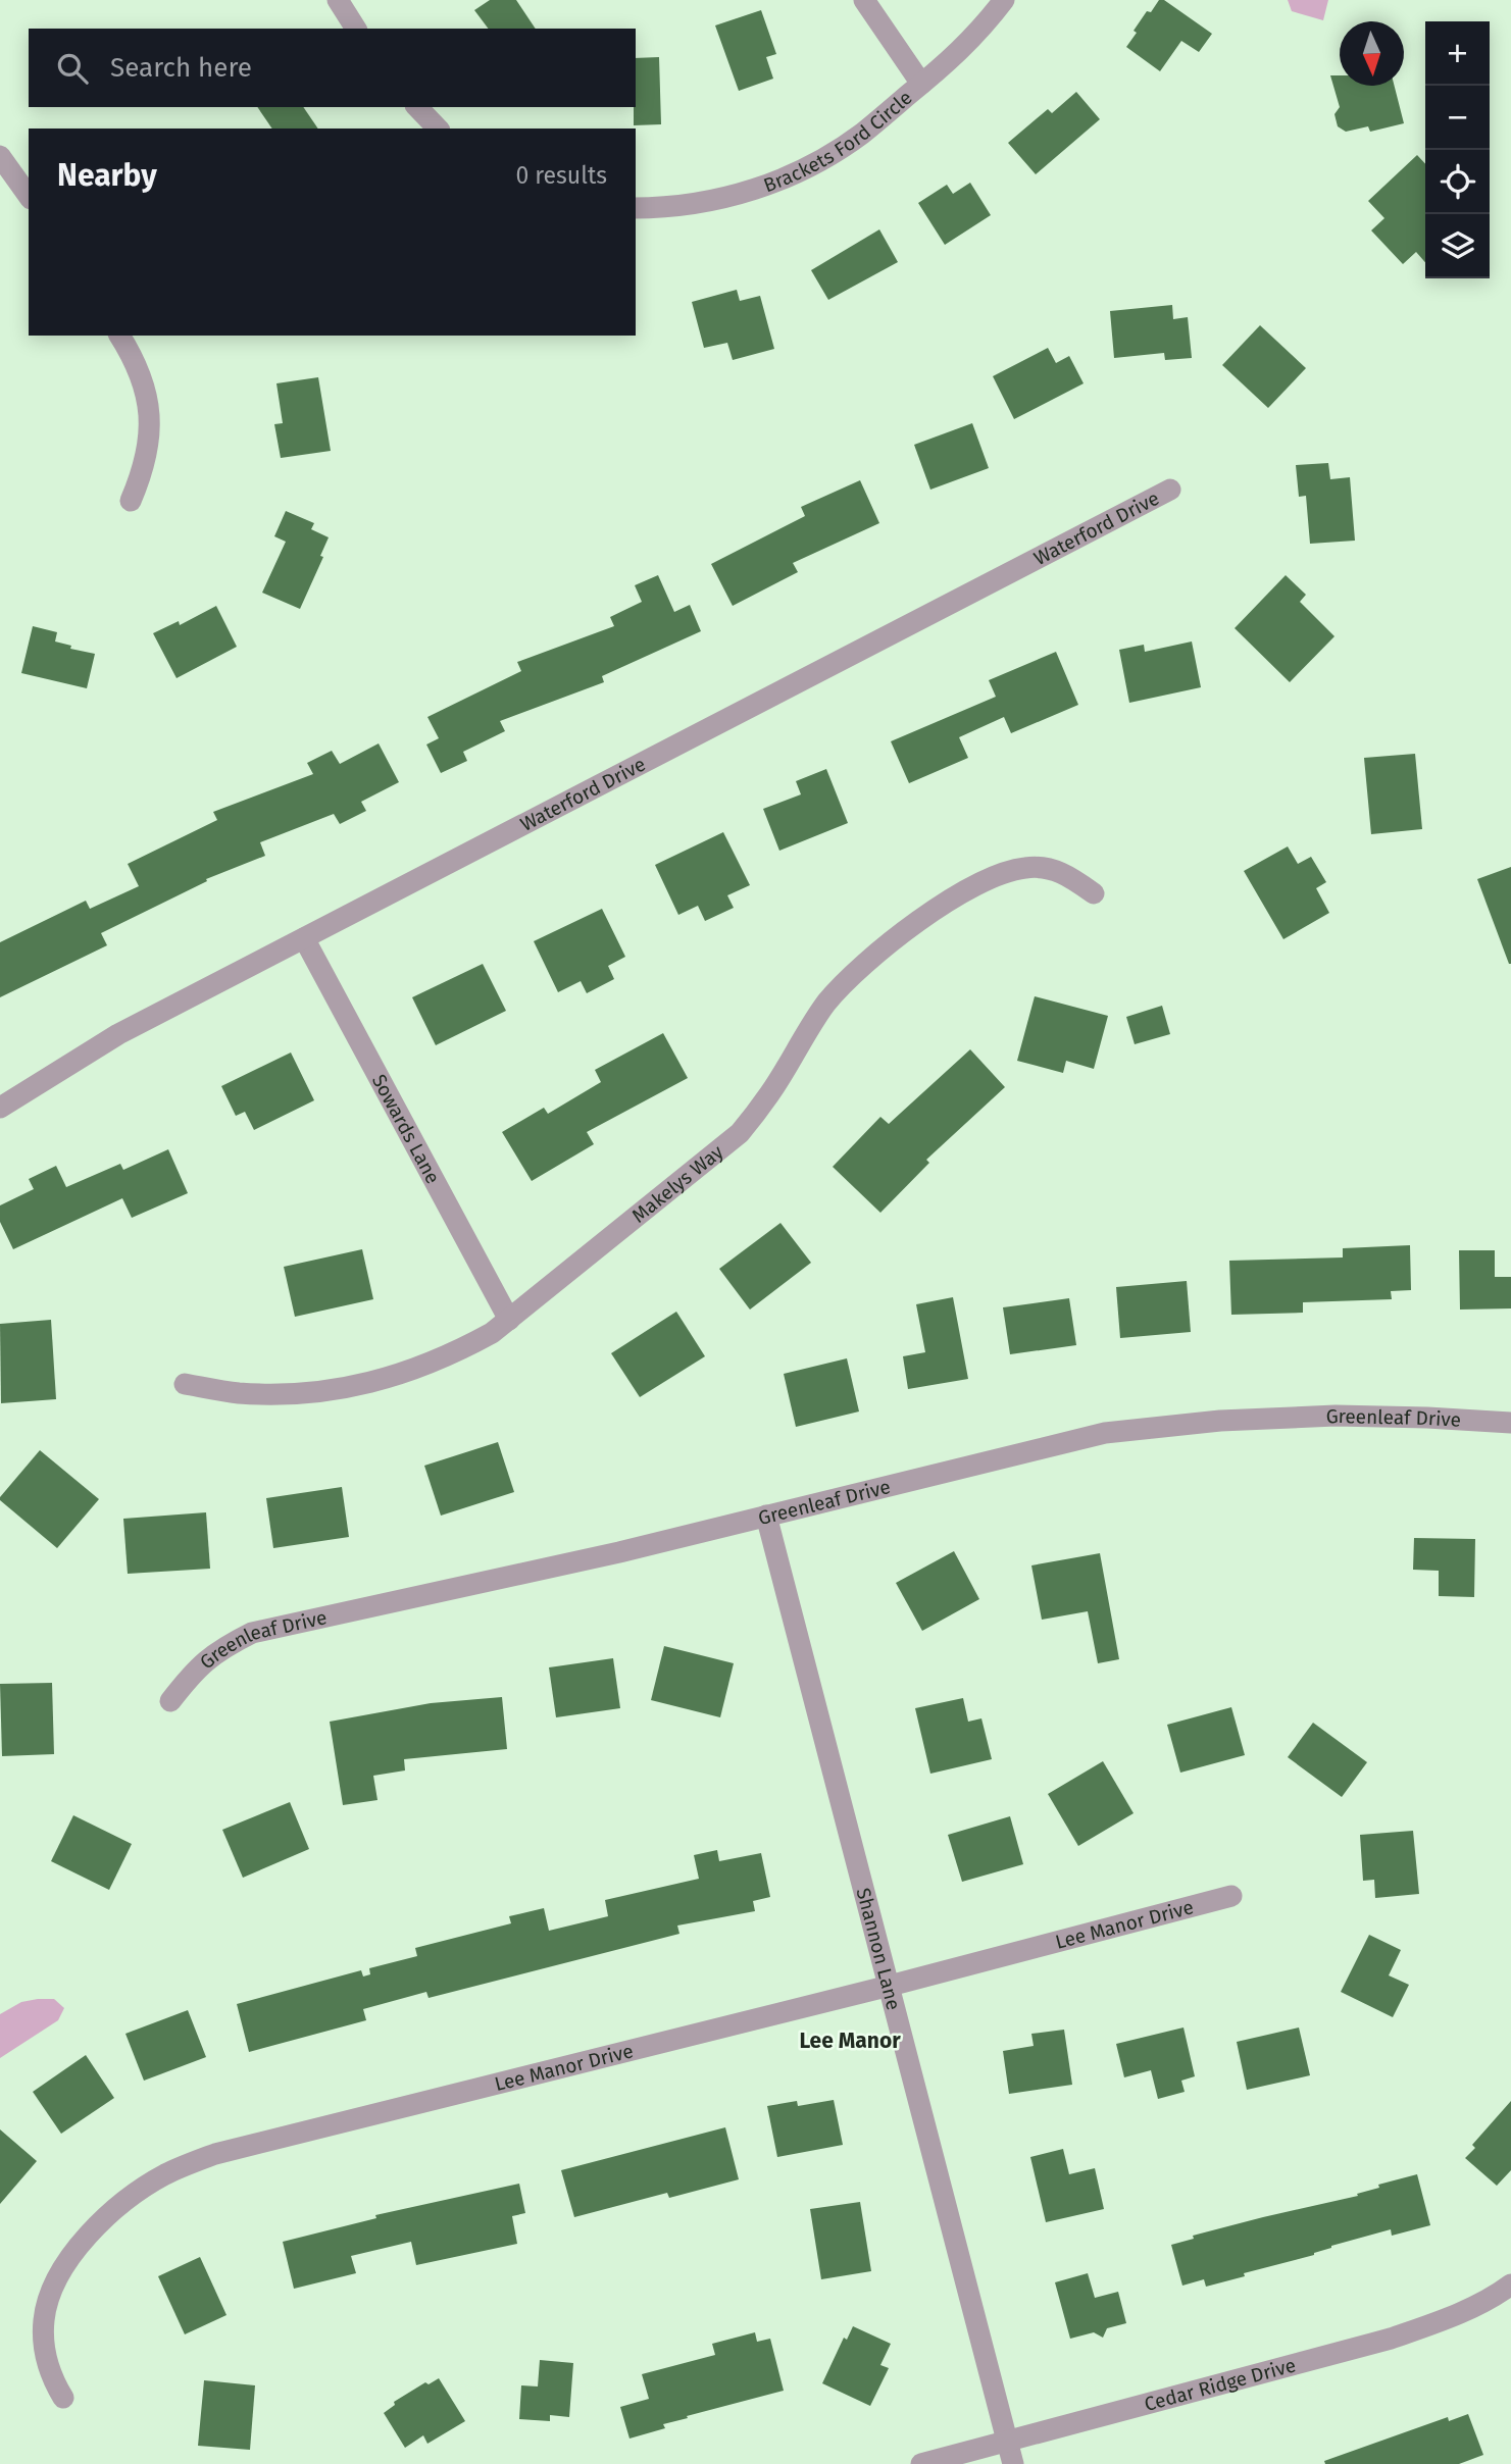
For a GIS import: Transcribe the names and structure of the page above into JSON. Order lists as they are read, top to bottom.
{
  "streets": {
    "street": [
      "Brackets Ford Circle",
      "Waterford Drive",
      "Sowards Lane",
      "Makelys Way",
      "Greenleaf Drive",
      "Lee Manor Drive",
      "Shannon Lane",
      "Cedar Ridge Drive"
    ]
  },
  "crossings": [
    ["Waterford Drive", "Sowards Lane"],
    ["Sowards Lane", "Makelys Way"],
    ["Greenleaf Drive", "Shannon Lane"],
    ["Lee Manor Drive", "Shannon Lane"],
    ["Shannon Lane", "Cedar Ridge Drive"]
  ],
  "districts": ["Lee Manor"],
  "north": "bottom",
  "page": {
    "map_buttons": ["+", "−"],
    "search": "Search here",
    "heading": ["Nearby", "0 results"]
  }
}
